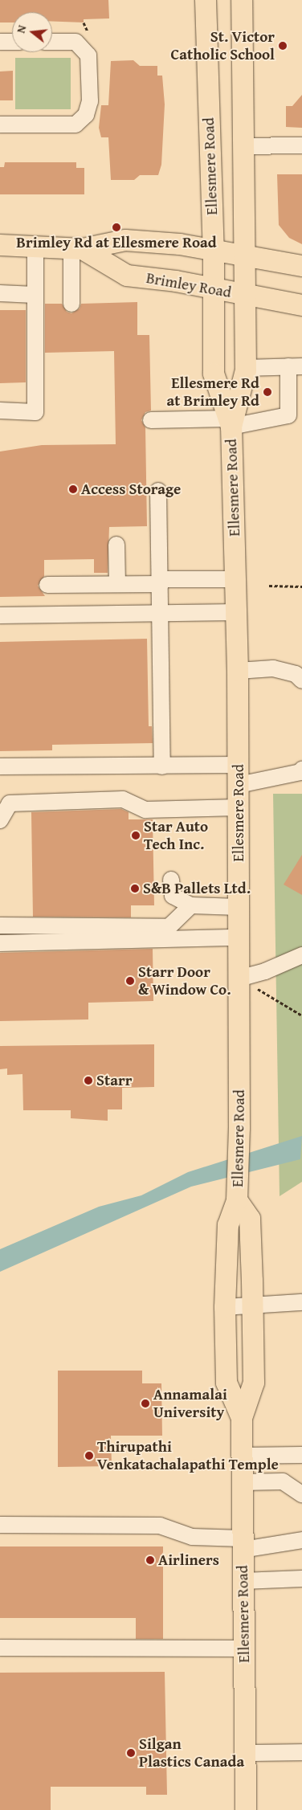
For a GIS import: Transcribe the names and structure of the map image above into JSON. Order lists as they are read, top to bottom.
{
  "streets": {
    "main road": ["Ellesmere Road", "Brimley Road"]
  },
  "crossings": [
    ["Ellesmere Road", "Brimley Road"]
  ],
  "places": [
    "St. Victor Catholic School",
    "Brimley Rd at Ellesmere Road",
    "Ellesmere Rd at Brimley Rd",
    "Access Storage",
    "Star Auto Tech Inc.",
    "S&B Pallets Ltd.",
    "Starr Door & Window Co.",
    "Starr",
    "Annamalai University",
    "Thirupathi Venkatachalapathi Temple",
    "Airliners",
    "Silgan Plastics Canada"
  ],
  "north": "left"
}
